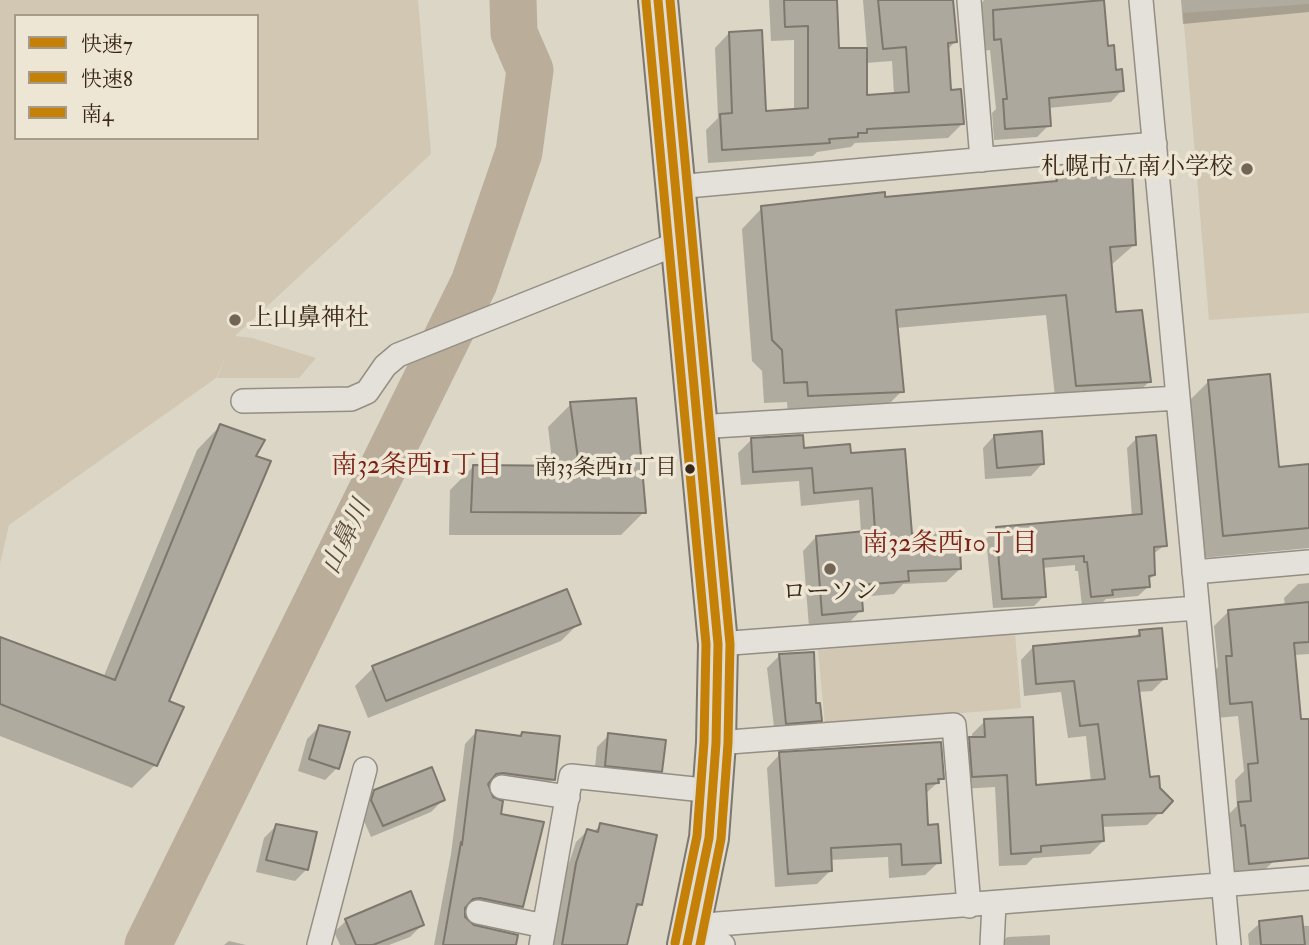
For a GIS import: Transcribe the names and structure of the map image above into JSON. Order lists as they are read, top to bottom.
{
  "districts": ["南32条西11丁目", "南32条西10丁目"],
  "water": ["山鼻川"],
  "places": [
    "札幌市立南小学校",
    "上山鼻神社",
    "南33条西11丁目",
    "ローソン"
  ],
  "lines": ["transit line 快速7", "transit line 南4", "transit line 快速8"],
  "legend": ["快速7", "快速8", "南4"]
}
